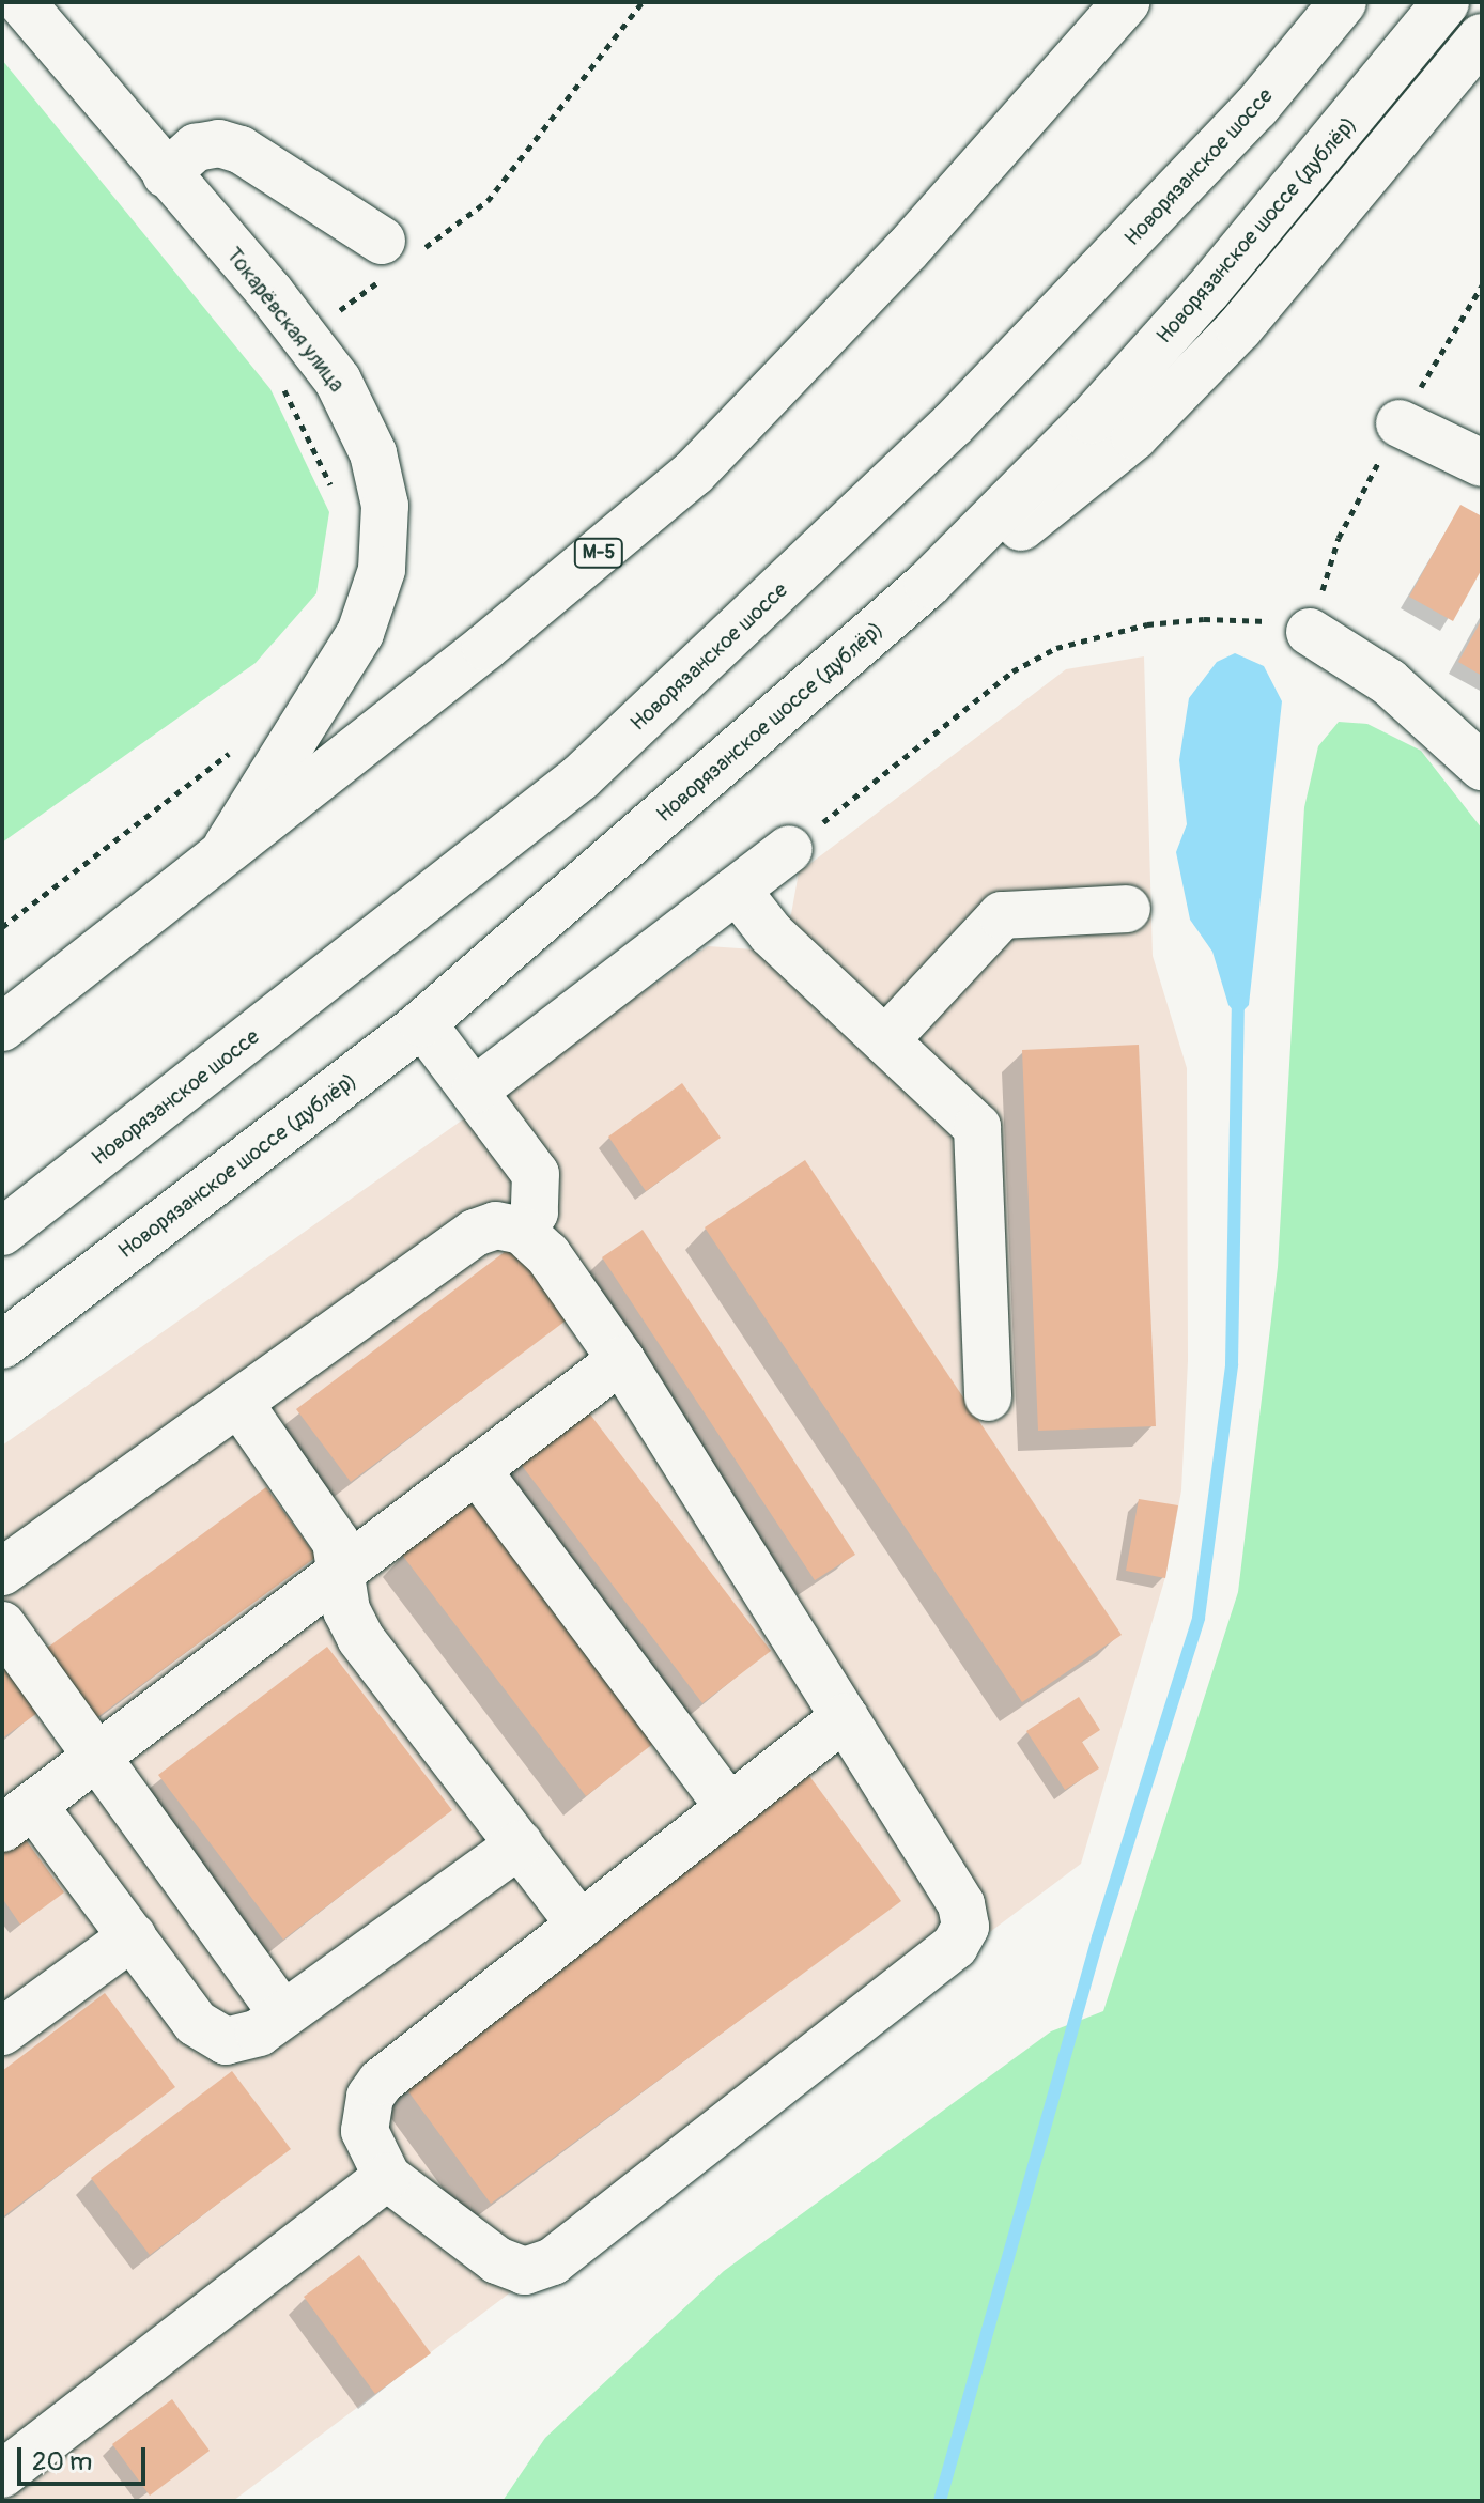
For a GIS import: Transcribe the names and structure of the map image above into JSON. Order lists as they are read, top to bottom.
{
  "streets": {
    "main road": [
      "Новорязанское шоссе",
      "Новорязанское шоссе (дублёр)",
      "Токарёвская улица",
      "М-5"
    ]
  },
  "crossings": [
    ["Токарёвская улица", "М-5"]
  ],
  "scale_bar": "20 m"
}
